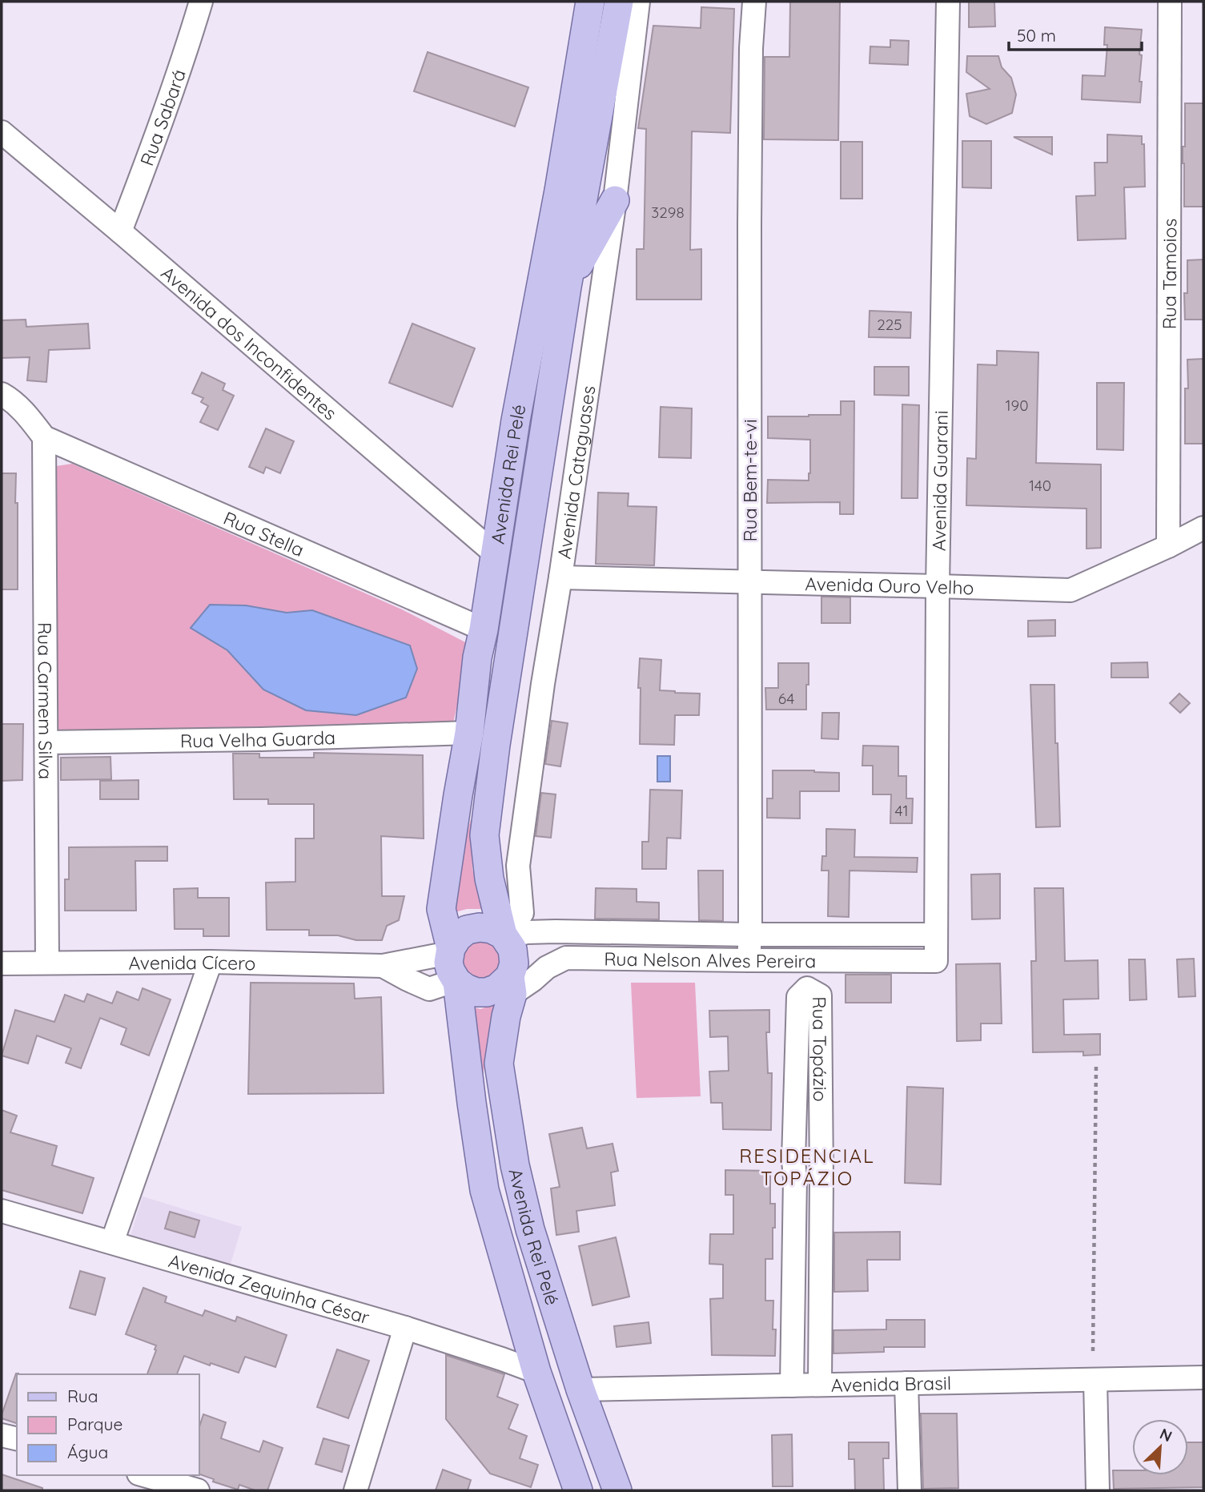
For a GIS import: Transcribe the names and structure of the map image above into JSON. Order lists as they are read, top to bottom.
{
  "streets": {
    "main road": ["Avenida Rei Pelé"],
    "street": [
      "Rua Sabará",
      "Rua Tamoios",
      "Avenida dos Inconfidentes",
      "Avenida Cataguases",
      "Rua Bem-te-vi",
      "Avenida Guarani",
      "Rua Stella",
      "Avenida Ouro Velho",
      "Rua Carmem Silva",
      "Rua Velha Guarda",
      "Rua Nelson Alves Pereira",
      "Avenida Cícero",
      "Rua Topázio",
      "Avenida Zequinha César",
      "Avenida Brasil"
    ]
  },
  "crossings": [
    ["Rua Sabará", "Avenida dos Inconfidentes"],
    ["Rua Tamoios", "Avenida Ouro Velho"],
    ["Avenida dos Inconfidentes", "Avenida Rei Pelé"],
    ["Avenida Cataguases", "Avenida Rei Pelé"],
    ["Avenida Cataguases", "Avenida Ouro Velho"],
    ["Avenida Cataguases", "Rua Nelson Alves Pereira"],
    ["Avenida Cataguases", "Avenida Cícero"],
    ["Avenida Rei Pelé", "Rua Stella"],
    ["Avenida Rei Pelé", "Rua Velha Guarda"],
    ["Avenida Rei Pelé", "Rua Nelson Alves Pereira"],
    ["Avenida Rei Pelé", "Avenida Cícero"],
    ["Avenida Rei Pelé", "Avenida Zequinha César"],
    ["Avenida Rei Pelé", "Avenida Brasil"],
    ["Rua Bem-te-vi", "Avenida Ouro Velho"],
    ["Rua Bem-te-vi", "Rua Nelson Alves Pereira"],
    ["Avenida Guarani", "Avenida Ouro Velho"],
    ["Avenida Guarani", "Rua Nelson Alves Pereira"],
    ["Rua Stella", "Rua Carmem Silva"],
    ["Rua Carmem Silva", "Rua Velha Guarda"],
    ["Rua Carmem Silva", "Avenida Cícero"],
    ["Rua Nelson Alves Pereira", "Avenida Cícero"],
    ["Rua Topázio", "Avenida Brasil"]
  ],
  "districts": ["RESIDENCIAL TOPÁZIO"],
  "house_numbers": [
    "3298",
    "225",
    "190",
    "140",
    "64",
    "41"
  ],
  "legend": ["Rua", "Parque", "Água"],
  "scale_bar": "50 m",
  "north": "top right"
}
